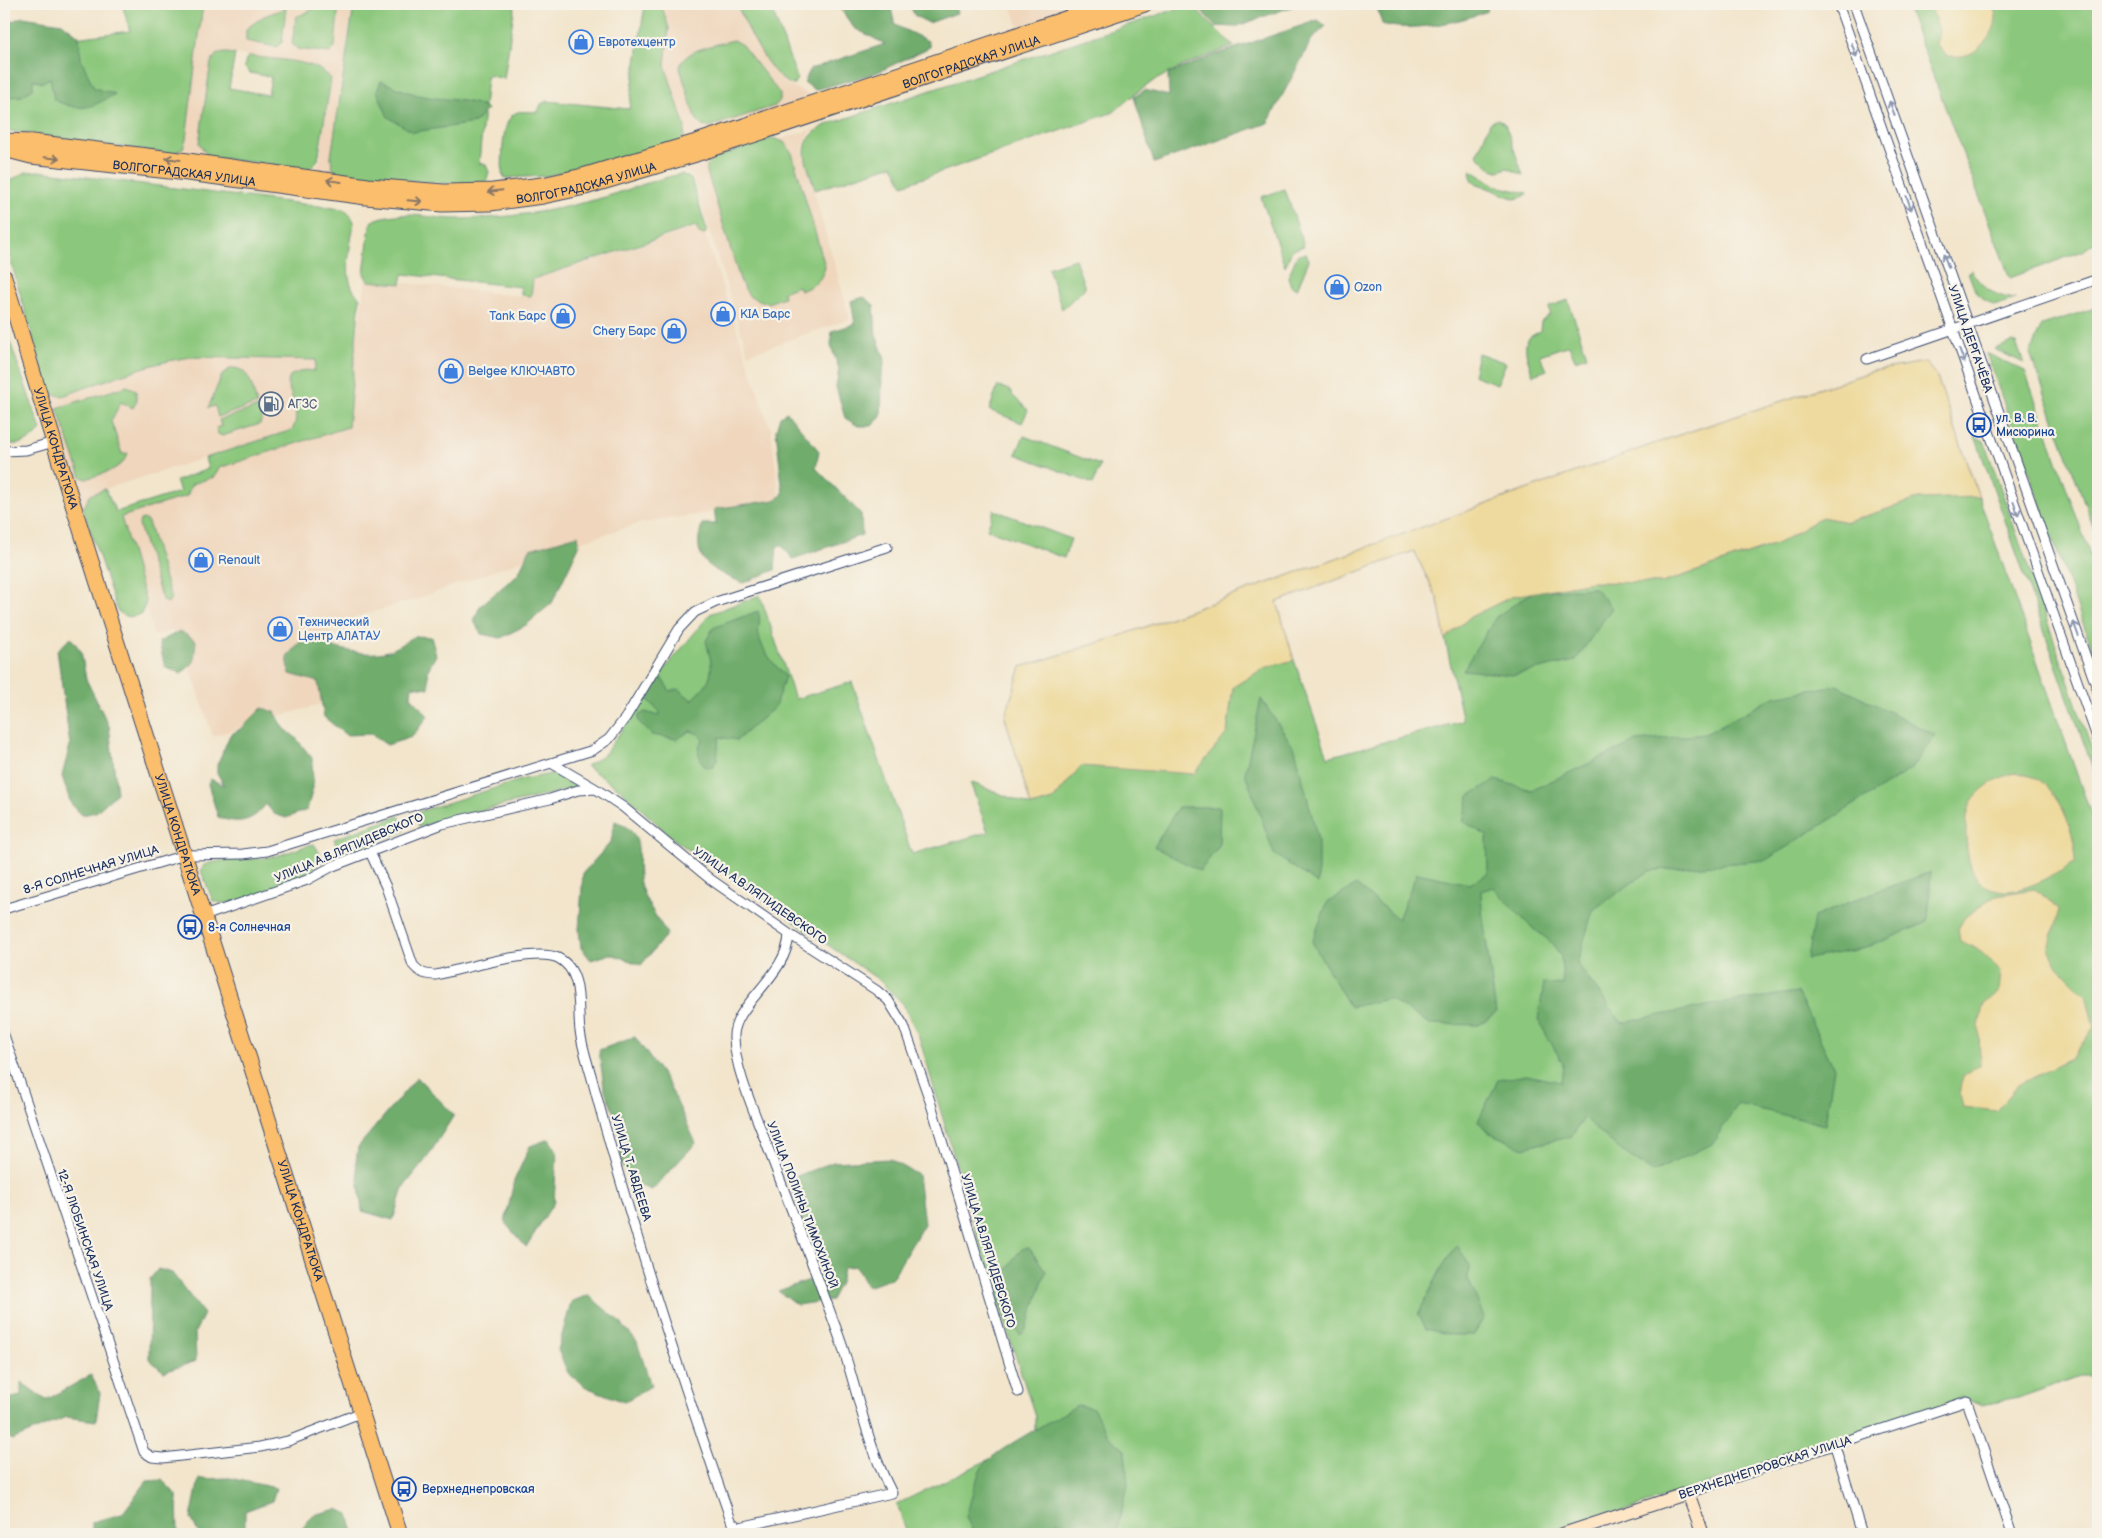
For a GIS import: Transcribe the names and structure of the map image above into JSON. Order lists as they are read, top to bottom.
{
  "streets": {
    "main road": ["ВОЛГОГРАДСКАЯ УЛИЦА", "УЛИЦА КОНДРАТЮКА"],
    "street": [
      "УЛИЦА ДЕРГАЧЁВА",
      "УЛИЦА А.В.ЛЯПИДЕВСКОГО",
      "8-Я СОЛНЕЧНАЯ УЛИЦА",
      "УЛИЦА Т. АВДЕЕВА",
      "УЛИЦА ПОЛИНЫ ТИМОХИНОЙ",
      "12-Я ЛЮБИНСКАЯ УЛИЦА",
      "ВЕРХНЕДНЕПРОВСКАЯ УЛИЦА"
    ]
  },
  "crossings": [
    ["УЛИЦА КОНДРАТЮКА", "УЛИЦА А.В.ЛЯПИДЕВСКОГО"],
    ["УЛИЦА КОНДРАТЮКА", "8-Я СОЛНЕЧНАЯ УЛИЦА"],
    ["УЛИЦА КОНДРАТЮКА", "12-Я ЛЮБИНСКАЯ УЛИЦА"],
    ["УЛИЦА А.В.ЛЯПИДЕВСКОГО", "УЛИЦА Т. АВДЕЕВА"],
    ["УЛИЦА А.В.ЛЯПИДЕВСКОГО", "УЛИЦА ПОЛИНЫ ТИМОХИНОЙ"],
    ["УЛИЦА Т. АВДЕЕВА", "УЛИЦА ПОЛИНЫ ТИМОХИНОЙ"]
  ],
  "places": {
    "shop": [
      "Евротехцентр",
      "Ozon",
      "KIA Барс",
      "Tank Барс",
      "Chery Барс",
      "Belgee КЛЮЧАВТО",
      "Renault",
      "Технический Центр АЛАТАУ"
    ],
    "fuel station": ["АГЗС"],
    "bus stop": ["ул. В. В. Мисюрина", "8-я Солнечная", "Верхнеднепровская"]
  }
}
